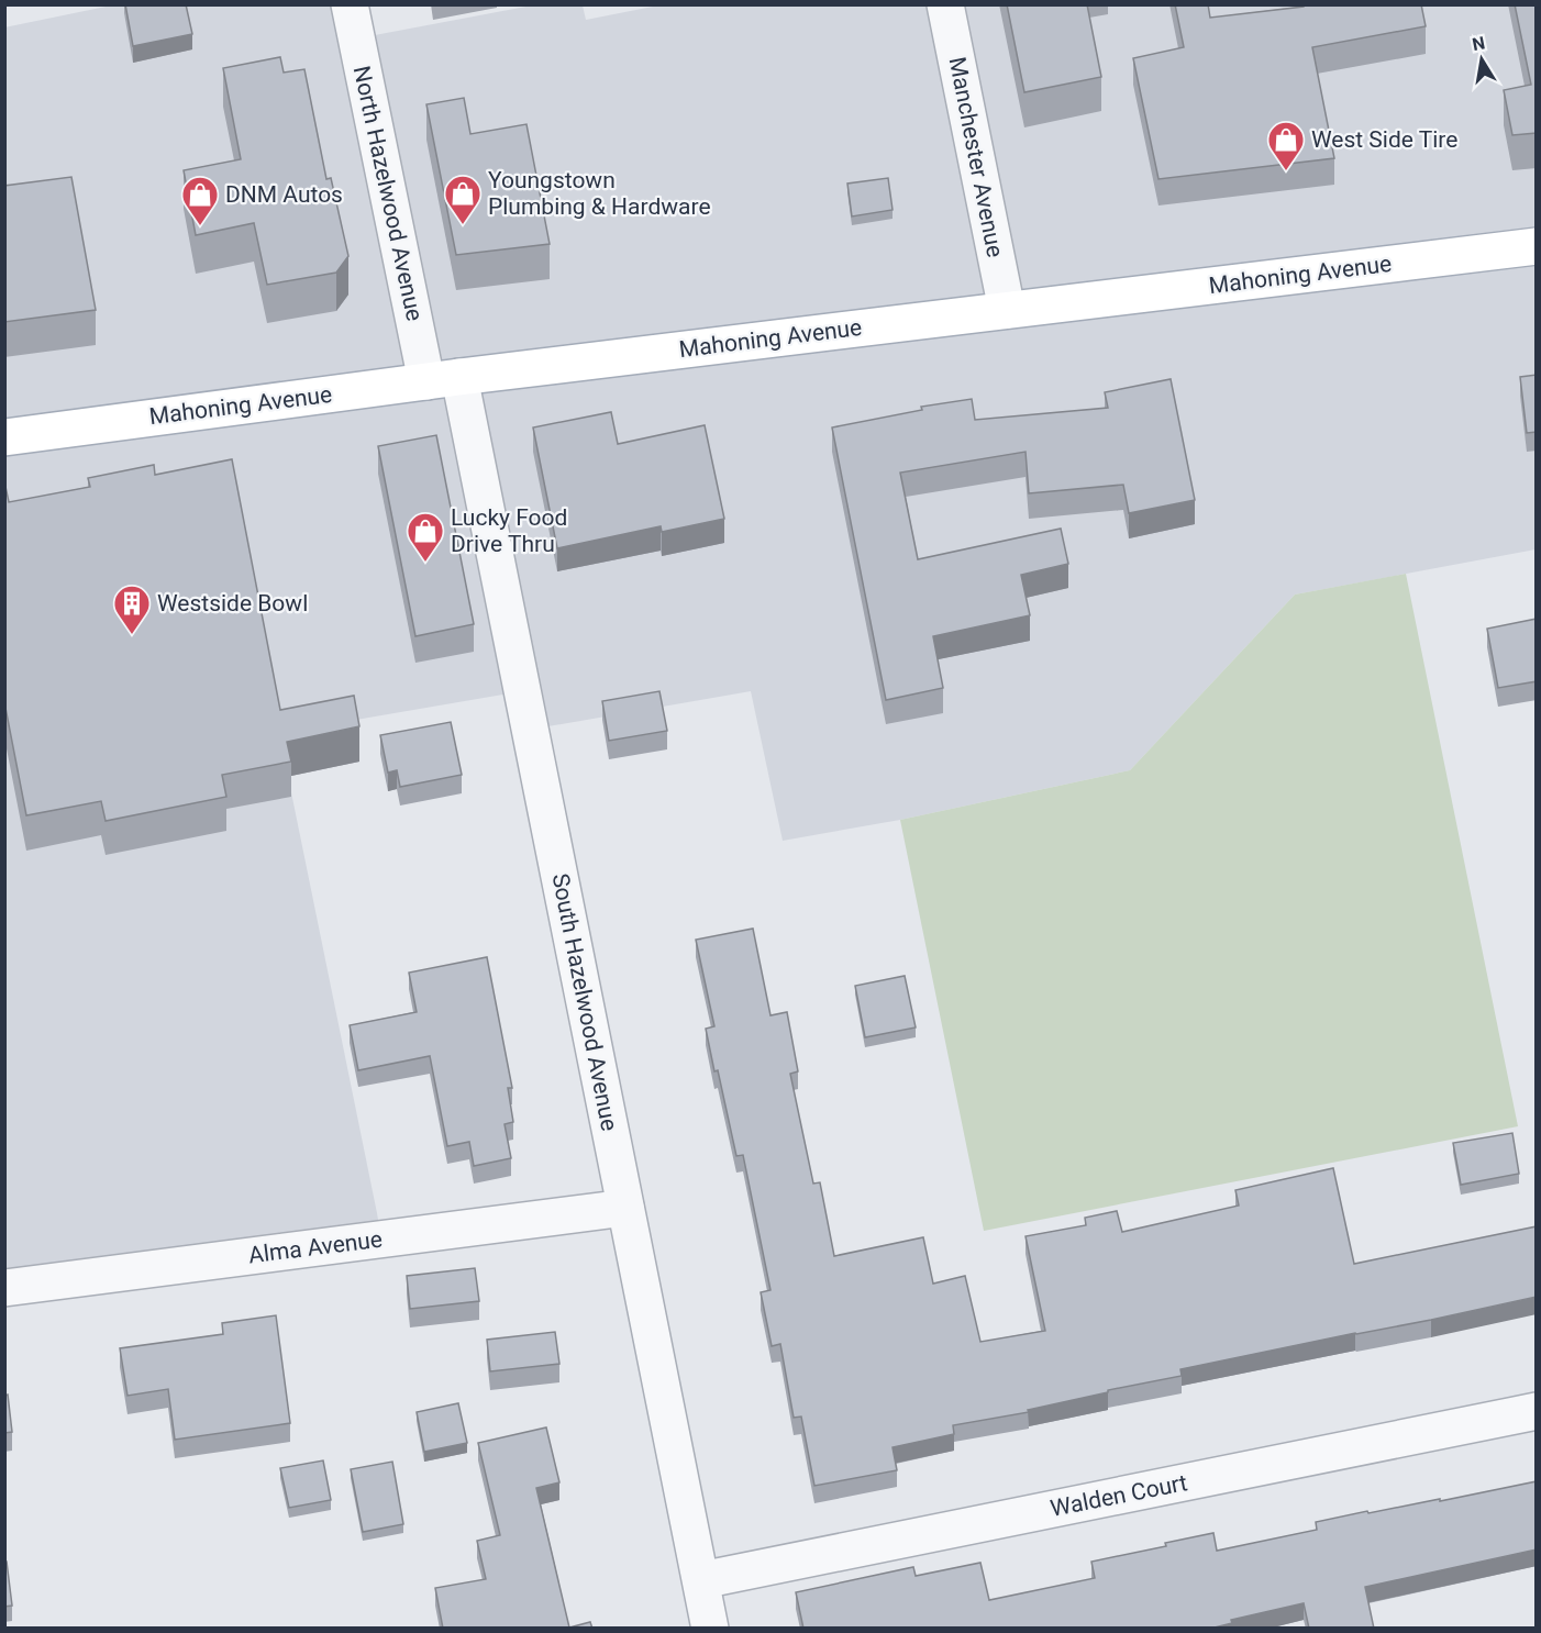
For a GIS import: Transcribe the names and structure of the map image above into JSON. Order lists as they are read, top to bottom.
{
  "streets": {
    "main road": ["Mahoning Avenue"],
    "street": [
      "Manchester Avenue",
      "North Hazelwood Avenue",
      "South Hazelwood Avenue",
      "Alma Avenue",
      "Walden Court"
    ]
  },
  "crossings": [
    ["Manchester Avenue", "Mahoning Avenue"],
    ["North Hazelwood Avenue", "Mahoning Avenue"],
    ["North Hazelwood Avenue", "South Hazelwood Avenue"],
    ["Mahoning Avenue", "South Hazelwood Avenue"],
    ["South Hazelwood Avenue", "Alma Avenue"],
    ["South Hazelwood Avenue", "Walden Court"]
  ],
  "places": {
    "shop": [
      "West Side Tire",
      "Youngstown Plumbing & Hardware",
      "DNM Autos",
      "Lucky Food Drive Thru"
    ],
    "building": ["Westside Bowl"]
  },
  "north": "top"
}
